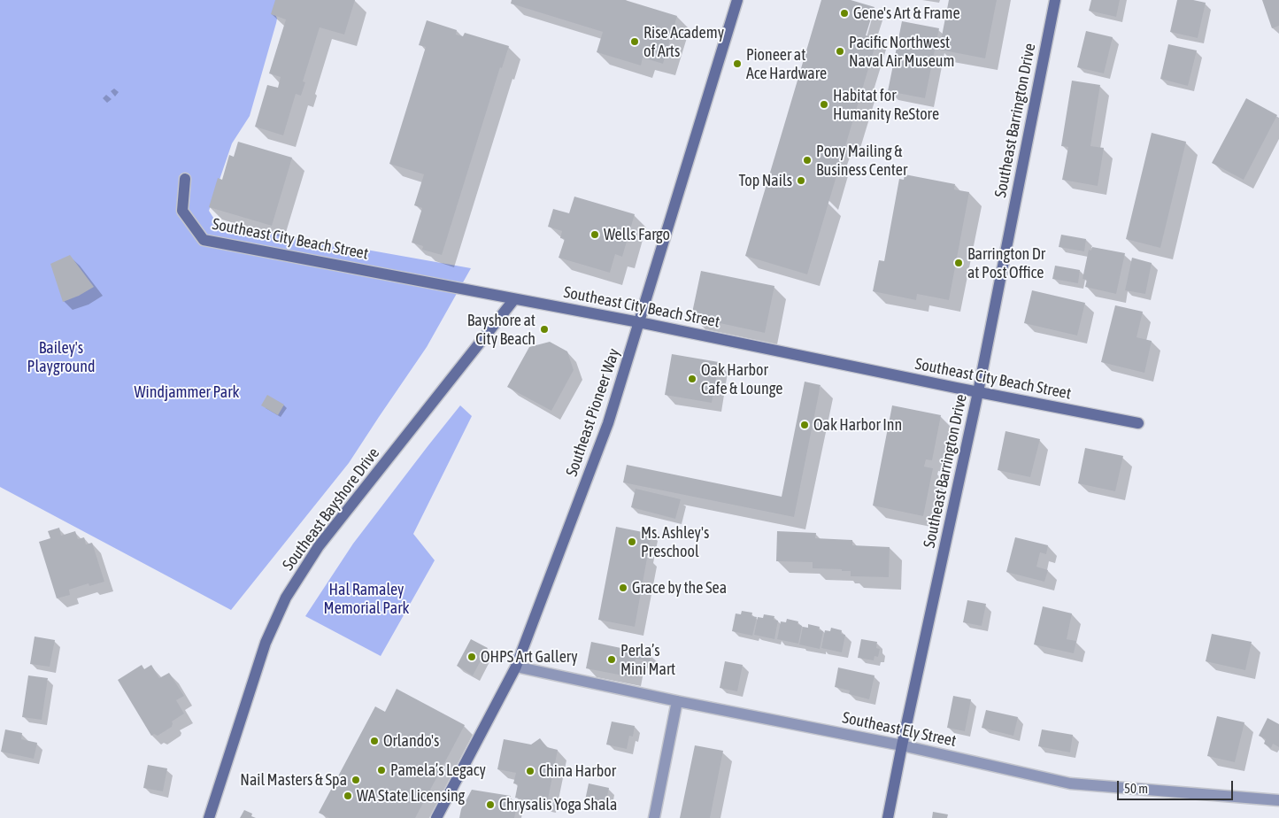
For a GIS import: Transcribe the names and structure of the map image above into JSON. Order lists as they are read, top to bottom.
{
  "streets": {
    "street": [
      "Southeast Barrington Drive",
      "Southeast City Beach Street",
      "Southeast Pioneer Way",
      "Southeast Bayshore Drive",
      "Southeast Ely Street"
    ]
  },
  "crossings": [
    ["Southeast Barrington Drive", "Southeast City Beach Street"],
    ["Southeast Barrington Drive", "Southeast Ely Street"],
    ["Southeast City Beach Street", "Southeast Pioneer Way"],
    ["Southeast City Beach Street", "Southeast Bayshore Drive"],
    ["Southeast Pioneer Way", "Southeast Ely Street"]
  ],
  "parks": ["Bailey's Playground", "Windjammer Park", "Hal Ramaley Memorial Park"],
  "places": [
    "Gene's Art & Frame",
    "Rise Academy of Arts",
    "Pacific Northwest Naval Air Museum",
    "Pioneer at Ace Hardware",
    "Habitat for Humanity ReStore",
    "Pony Mailing & Business Center",
    "Top Nails",
    "Wells Fargo",
    "Barrington Dr at Post Office",
    "Bayshore at City Beach",
    "Oak Harbor Cafe & Lounge",
    "Oak Harbor Inn",
    "Ms. Ashley's Preschool",
    "Grace by the Sea",
    "OHPS Art Gallery",
    "Perla’s Mini Mart",
    "Orlando's",
    "Pamela’s Legacy",
    "China Harbor",
    "Nail Masters & Spa",
    "WA State Licensing",
    "Chrysalis Yoga Shala"
  ],
  "scale_bar": "50 m"
}
